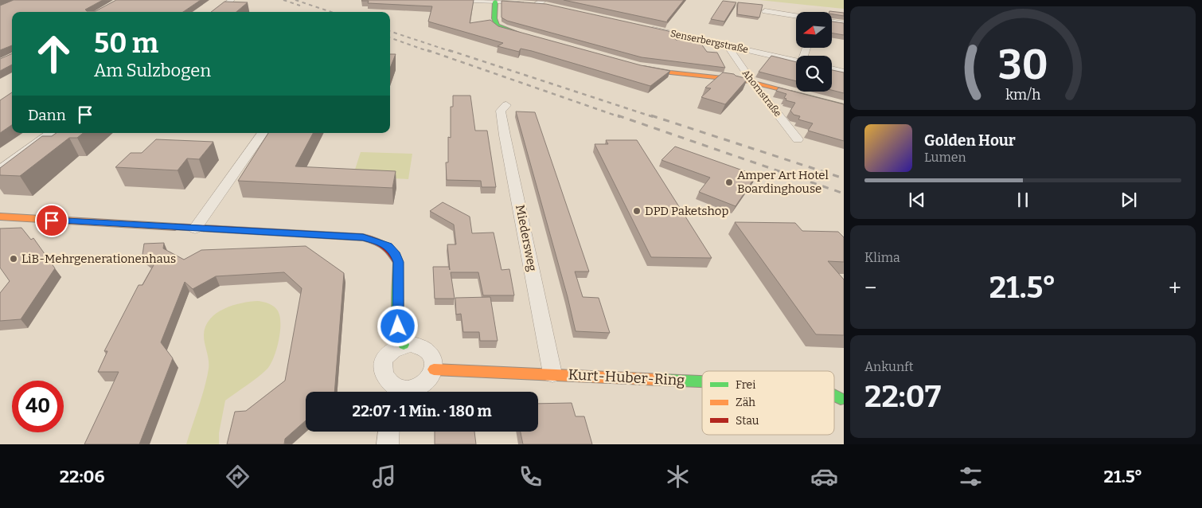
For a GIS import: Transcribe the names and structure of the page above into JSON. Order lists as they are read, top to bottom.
{
  "streets": {
    "street": [
      "Senserbergstraße",
      "Ahornstraße",
      "Miedersweg",
      "Kurt-Huber-Ring"
    ]
  },
  "crossings": [
    ["Senserbergstraße", "Ahornstraße"],
    ["Miedersweg", "Kurt-Huber-Ring"]
  ],
  "places": ["Amper Art Hotel Boardinghouse", "DPD Paketshop", "LiB-Mehrgenerationenhaus"],
  "legend": ["Frei", "Zäh", "Stau"],
  "north": "left",
  "page": {
    "turn": ["50 m", "Am Sulzbogen"],
    "then": "Dann",
    "song": ["Golden Hour", "Lumen"],
    "tile": [
      "Klima",
      ["Ankunft", "22:07"]
    ],
    "heat": ["−", "21.5°", "+"],
    "limit": "40",
    "trip": "22:07 · 1 Min. · 180 m",
    "tabs": ["22:06", "21.5°"],
    "gauge": ["30", "km/h"]
  }
}
